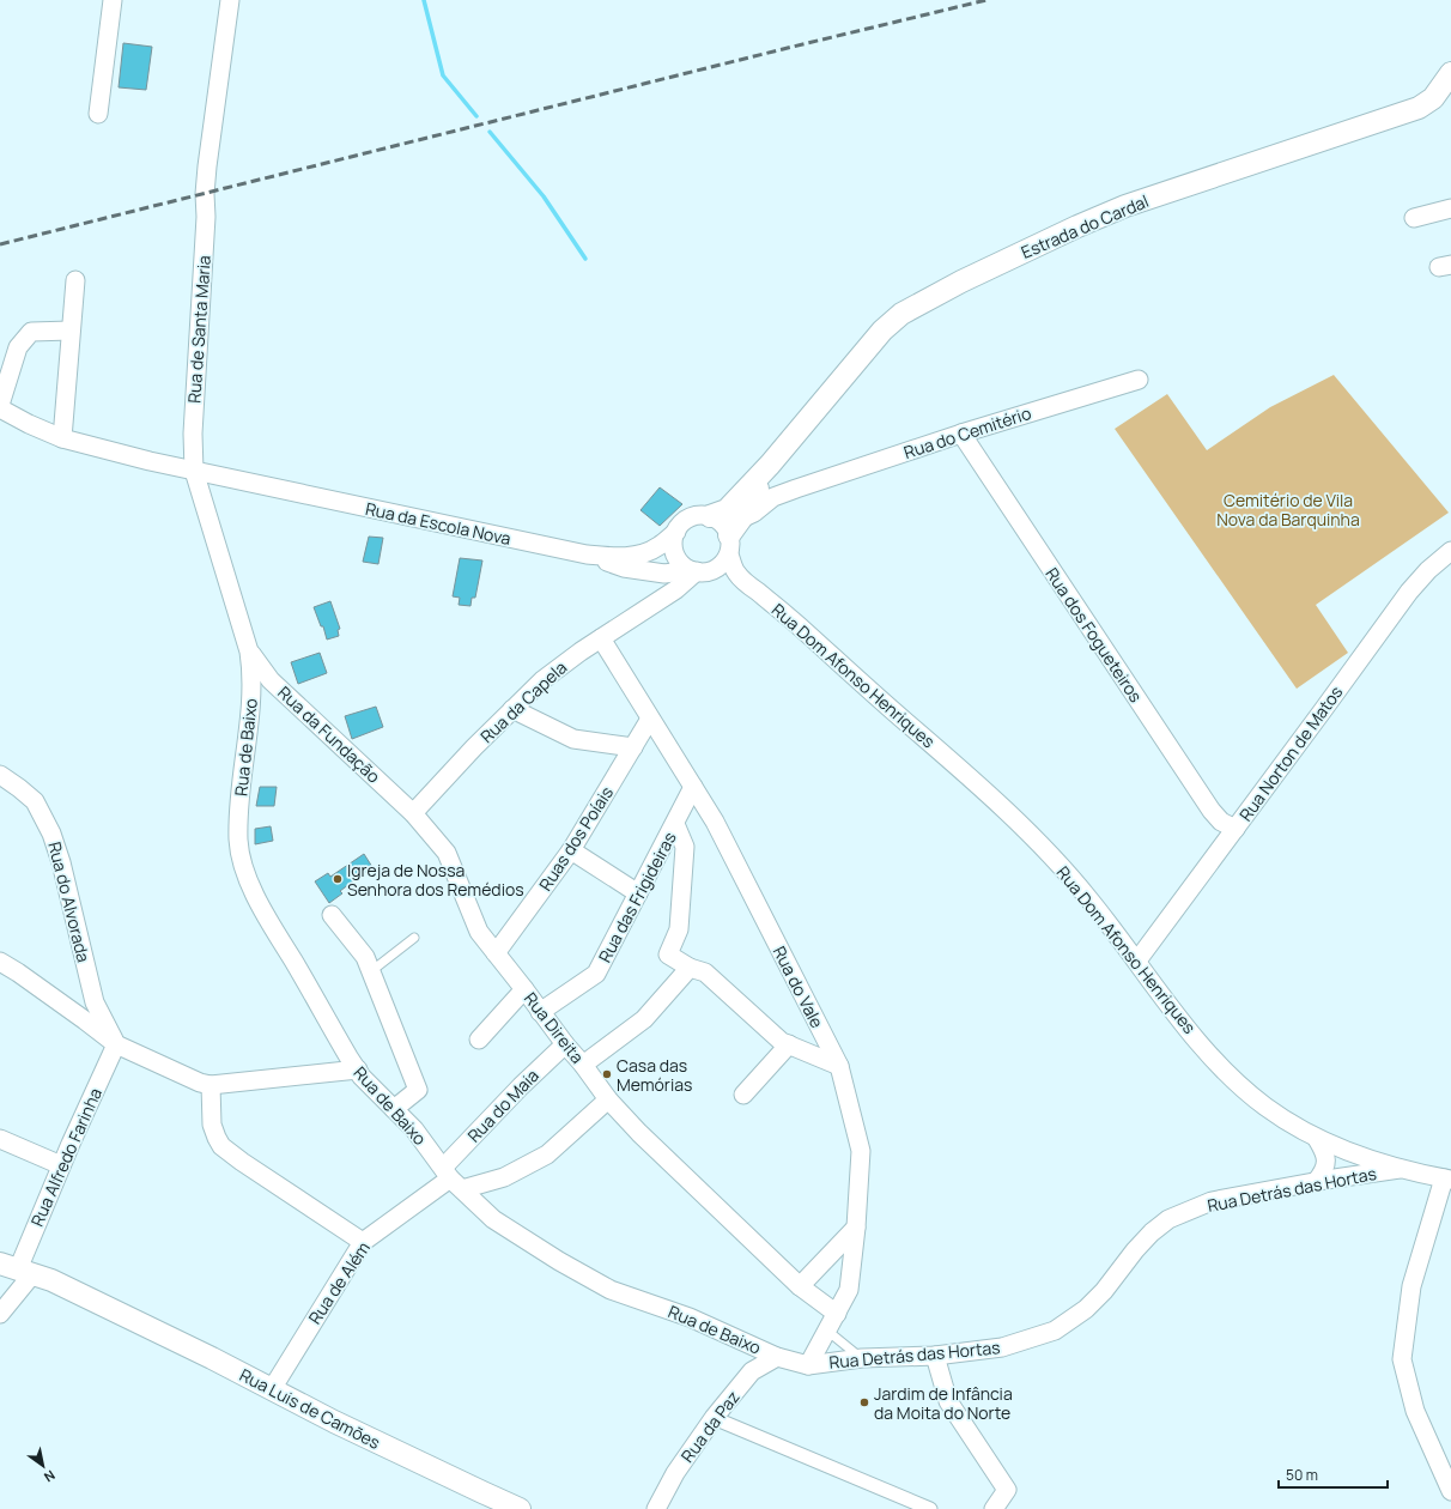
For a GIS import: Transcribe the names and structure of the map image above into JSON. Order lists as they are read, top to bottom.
{
  "streets": {
    "street": [
      "Estrada do Cardal",
      "Rua de Santa Maria",
      "Rua do Cemitério",
      "Rua da Escola Nova",
      "Rua dos Fogueteiros",
      "Rua Dom Afonso Henriques",
      "Rua da Capela",
      "Rua da Fundação",
      "Rua de Baixo",
      "Rua Norton de Matos",
      "Ruas dos Poíais",
      "Rua das Frigideiras",
      "Rua do Alvorada",
      "Rua do Vale",
      "Rua Direita",
      "Rua do Maia",
      "Rua Alfredo Farinha",
      "Rua Detrás das Hortas",
      "Rua de Além",
      "Rua Luis de Camões",
      "Rua da Paz"
    ]
  },
  "crossings": [
    ["Estrada do Cardal", "Rua do Cemitério"],
    ["Estrada do Cardal", "Rua da Escola Nova"],
    ["Estrada do Cardal", "Rua Dom Afonso Henriques"],
    ["Estrada do Cardal", "Rua da Capela"],
    ["Rua de Santa Maria", "Rua da Escola Nova"],
    ["Rua de Santa Maria", "Rua da Fundação"],
    ["Rua de Santa Maria", "Rua de Baixo"],
    ["Rua do Cemitério", "Rua da Escola Nova"],
    ["Rua do Cemitério", "Rua dos Fogueteiros"],
    ["Rua do Cemitério", "Rua Dom Afonso Henriques"],
    ["Rua do Cemitério", "Rua da Capela"],
    ["Rua da Escola Nova", "Rua Dom Afonso Henriques"],
    ["Rua da Escola Nova", "Rua da Capela"],
    ["Rua dos Fogueteiros", "Rua Norton de Matos"],
    ["Rua Dom Afonso Henriques", "Rua da Capela"],
    ["Rua Dom Afonso Henriques", "Rua Norton de Matos"],
    ["Rua Dom Afonso Henriques", "Rua Detrás das Hortas"],
    ["Rua da Capela", "Rua da Fundação"],
    ["Rua da Capela", "Rua do Vale"],
    ["Rua da Capela", "Rua Direita"],
    ["Rua da Fundação", "Rua de Baixo"],
    ["Rua da Fundação", "Rua Direita"],
    ["Rua de Baixo", "Rua do Maia"],
    ["Rua de Baixo", "Rua Detrás das Hortas"],
    ["Rua de Baixo", "Rua de Além"],
    ["Rua de Baixo", "Rua da Paz"],
    ["Ruas dos Poíais", "Rua do Vale"],
    ["Ruas dos Poíais", "Rua Direita"],
    ["Rua das Frigideiras", "Rua do Vale"],
    ["Rua das Frigideiras", "Rua Direita"],
    ["Rua do Alvorada", "Rua Alfredo Farinha"],
    ["Rua do Vale", "Rua Direita"],
    ["Rua do Vale", "Rua Detrás das Hortas"],
    ["Rua Direita", "Rua do Maia"],
    ["Rua do Maia", "Rua de Além"],
    ["Rua Alfredo Farinha", "Rua Luis de Camões"],
    ["Rua Detrás das Hortas", "Rua da Paz"],
    ["Rua de Além", "Rua Luis de Camões"]
  ],
  "parks": ["Cemitério de Vila Nova da Barquinha"],
  "places": ["Igreja de Nossa Senhora dos Remédios", "Casa das Memórias", "Jardim de Infância da Moita do Norte"],
  "scale_bar": "50 m",
  "north": "bottom right"
}
